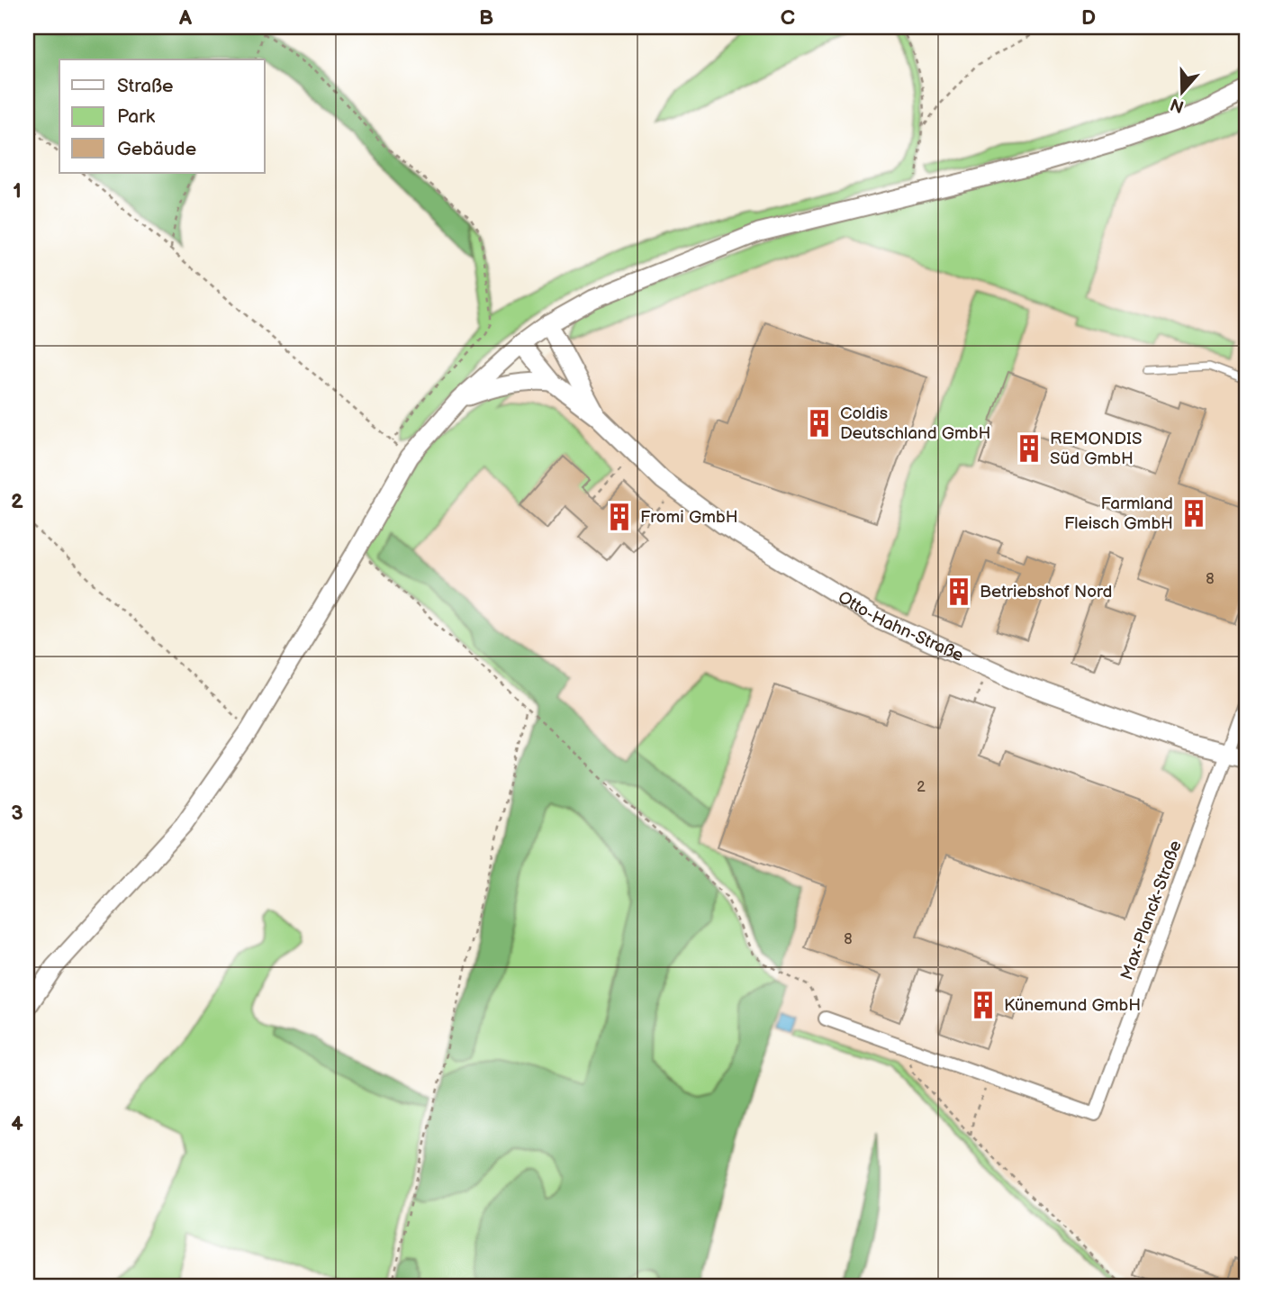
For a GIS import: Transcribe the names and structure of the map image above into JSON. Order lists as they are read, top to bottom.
{
  "streets": {
    "street": ["Otto-Hahn-Straße", "Max-Planck-Straße"]
  },
  "crossings": [
    ["Otto-Hahn-Straße", "Max-Planck-Straße"]
  ],
  "places": {
    "building": [
      "Coldis Deutschland GmbH",
      "REMONDIS Süd GmbH",
      "Farmland Fleisch GmbH",
      "Fromi GmbH",
      "Betriebshof Nord",
      "Künemund GmbH"
    ]
  },
  "house_numbers": ["8", "2", "8"],
  "legend": ["Straße", "Park", "Gebäude"],
  "north": "bottom",
  "grid": {
    "columns": [
      "A",
      "B",
      "C",
      "D"
    ],
    "rows": [
      "1",
      "2",
      "3",
      "4"
    ]
  }
}
